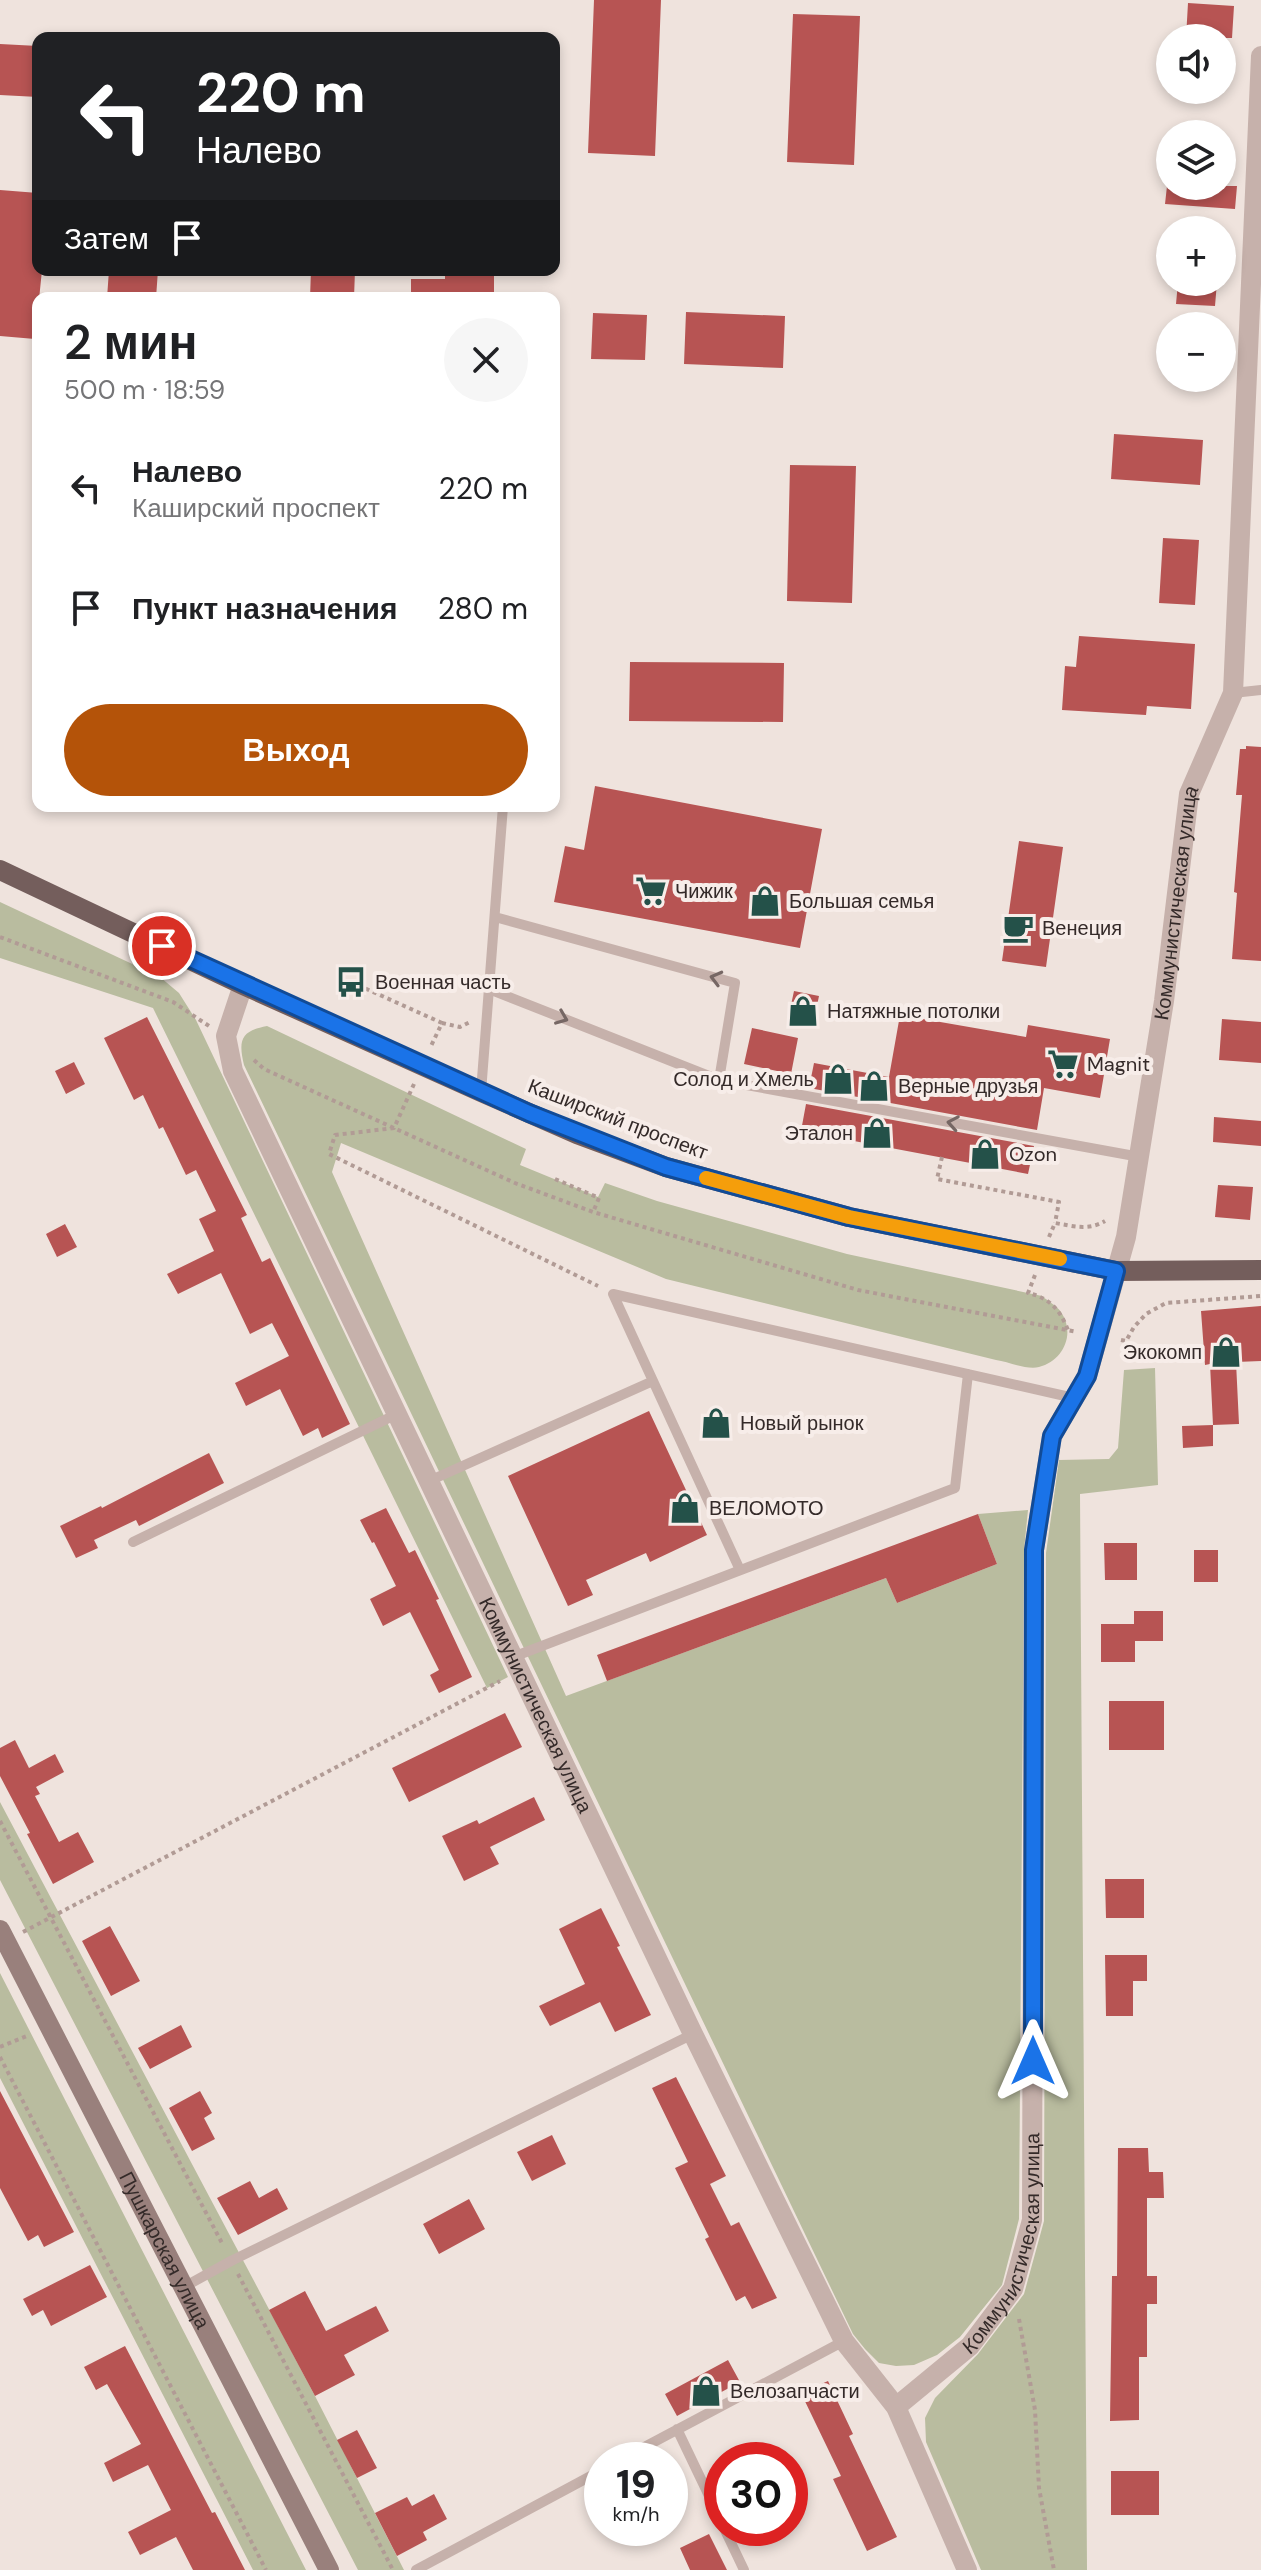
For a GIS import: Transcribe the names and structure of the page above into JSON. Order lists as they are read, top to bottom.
{
  "streets": {
    "main road": ["Каширский проспект", "Пушкарская улица"],
    "street": ["Коммунистическая улица"]
  },
  "crossings": [
    ["Коммунистическая улица", "Каширский проспект"]
  ],
  "places": {
    "supermarket": ["Чижик", "Magnit"],
    "shop": [
      "Большая семья",
      "Натяжные потолки",
      "Солод и Хмель",
      "Верные друзья",
      "Эталон",
      "Ozon",
      "Экокомп",
      "Новый рынок",
      "ВЕЛОМОТО",
      "Велозапчасти"
    ],
    "cafe": ["Венеция"],
    "bus stop": ["Военная часть"]
  },
  "page": {
    "map_buttons": ["+", "−"],
    "turn": ["220 m", "Налево"],
    "then": "Затем",
    "heading": ["2 мин", "500 m · 18:59"],
    "list": [
      {
        "name": "Налево",
        "note": "Каширский проспект",
        "value": "220 m"
      },
      {
        "name": "Пункт назначения",
        "value": "280 m"
      }
    ],
    "buttons": "Выход",
    "speed": "19 km/h",
    "limit": "30"
  }
}
